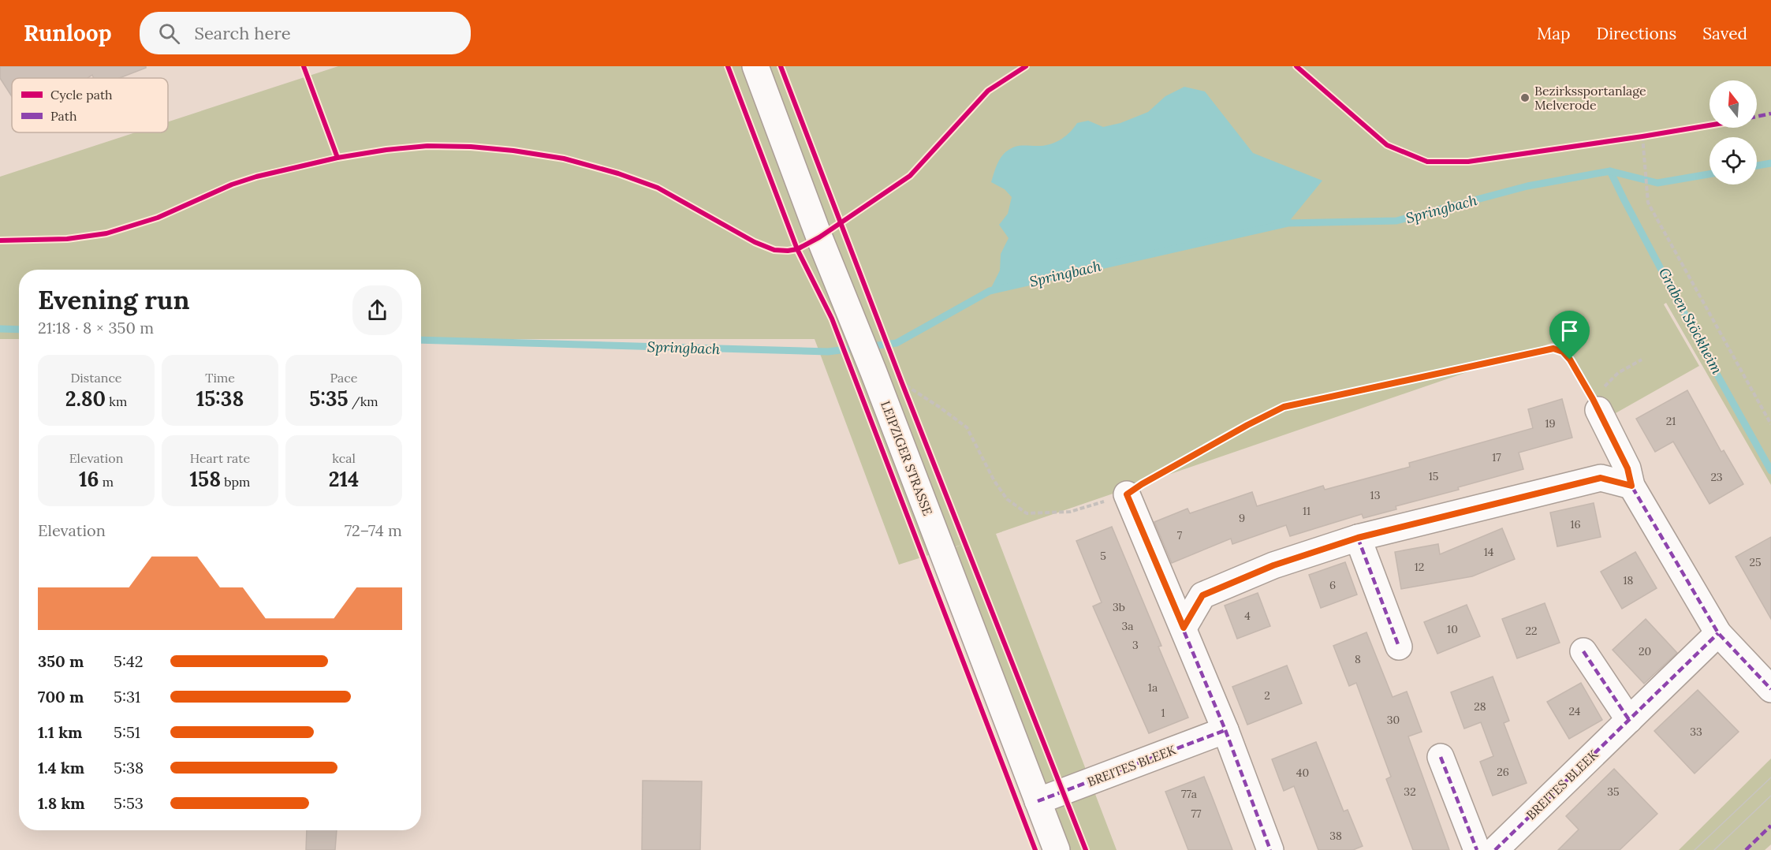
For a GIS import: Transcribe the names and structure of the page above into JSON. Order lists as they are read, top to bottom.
{
  "streets": {
    "street": ["LEIPZIGER STRASSE", "BREITES BLEEK"]
  },
  "crossings": [
    ["LEIPZIGER STRASSE", "BREITES BLEEK"]
  ],
  "water": ["Springbach", "Graben Stöckheim"],
  "places": ["Bezirkssportanlage Melverode"],
  "house_numbers": [
    "21",
    "19",
    "17",
    "15",
    "23",
    "13",
    "11",
    "9",
    "16",
    "7",
    "14",
    "5",
    "25",
    "12",
    "18",
    "6",
    "3b",
    "4",
    "3a",
    "10",
    "22",
    "3",
    "20",
    "8",
    "1a",
    "2",
    "28",
    "24",
    "1",
    "30",
    "33",
    "26",
    "40",
    "32",
    "35",
    "77a",
    "77",
    "38"
  ],
  "legend": ["Cycle path", "Path"],
  "north": "top",
  "page": {
    "header": "Runloop",
    "search": "Search here",
    "nav": ["Map", "Directions", "Saved"],
    "heading": ["Evening run", "21:18 · 8 × 350 m"],
    "stats": [
      ["Distance", "2.80 km"],
      ["Time", "15:38"],
      ["Pace", "5:35 /km"],
      ["Elevation", "16 m"],
      ["Heart rate", "158 bpm"],
      ["kcal", "214"]
    ],
    "chart": ["Elevation", "72–74 m"],
    "list": [
      {
        "name": "350 m",
        "note": "5:42"
      },
      {
        "name": "700 m",
        "note": "5:31"
      },
      {
        "name": "1.1 km",
        "note": "5:51"
      },
      {
        "name": "1.4 km",
        "note": "5:38"
      },
      {
        "name": "1.8 km",
        "note": "5:53"
      }
    ]
  }
}
